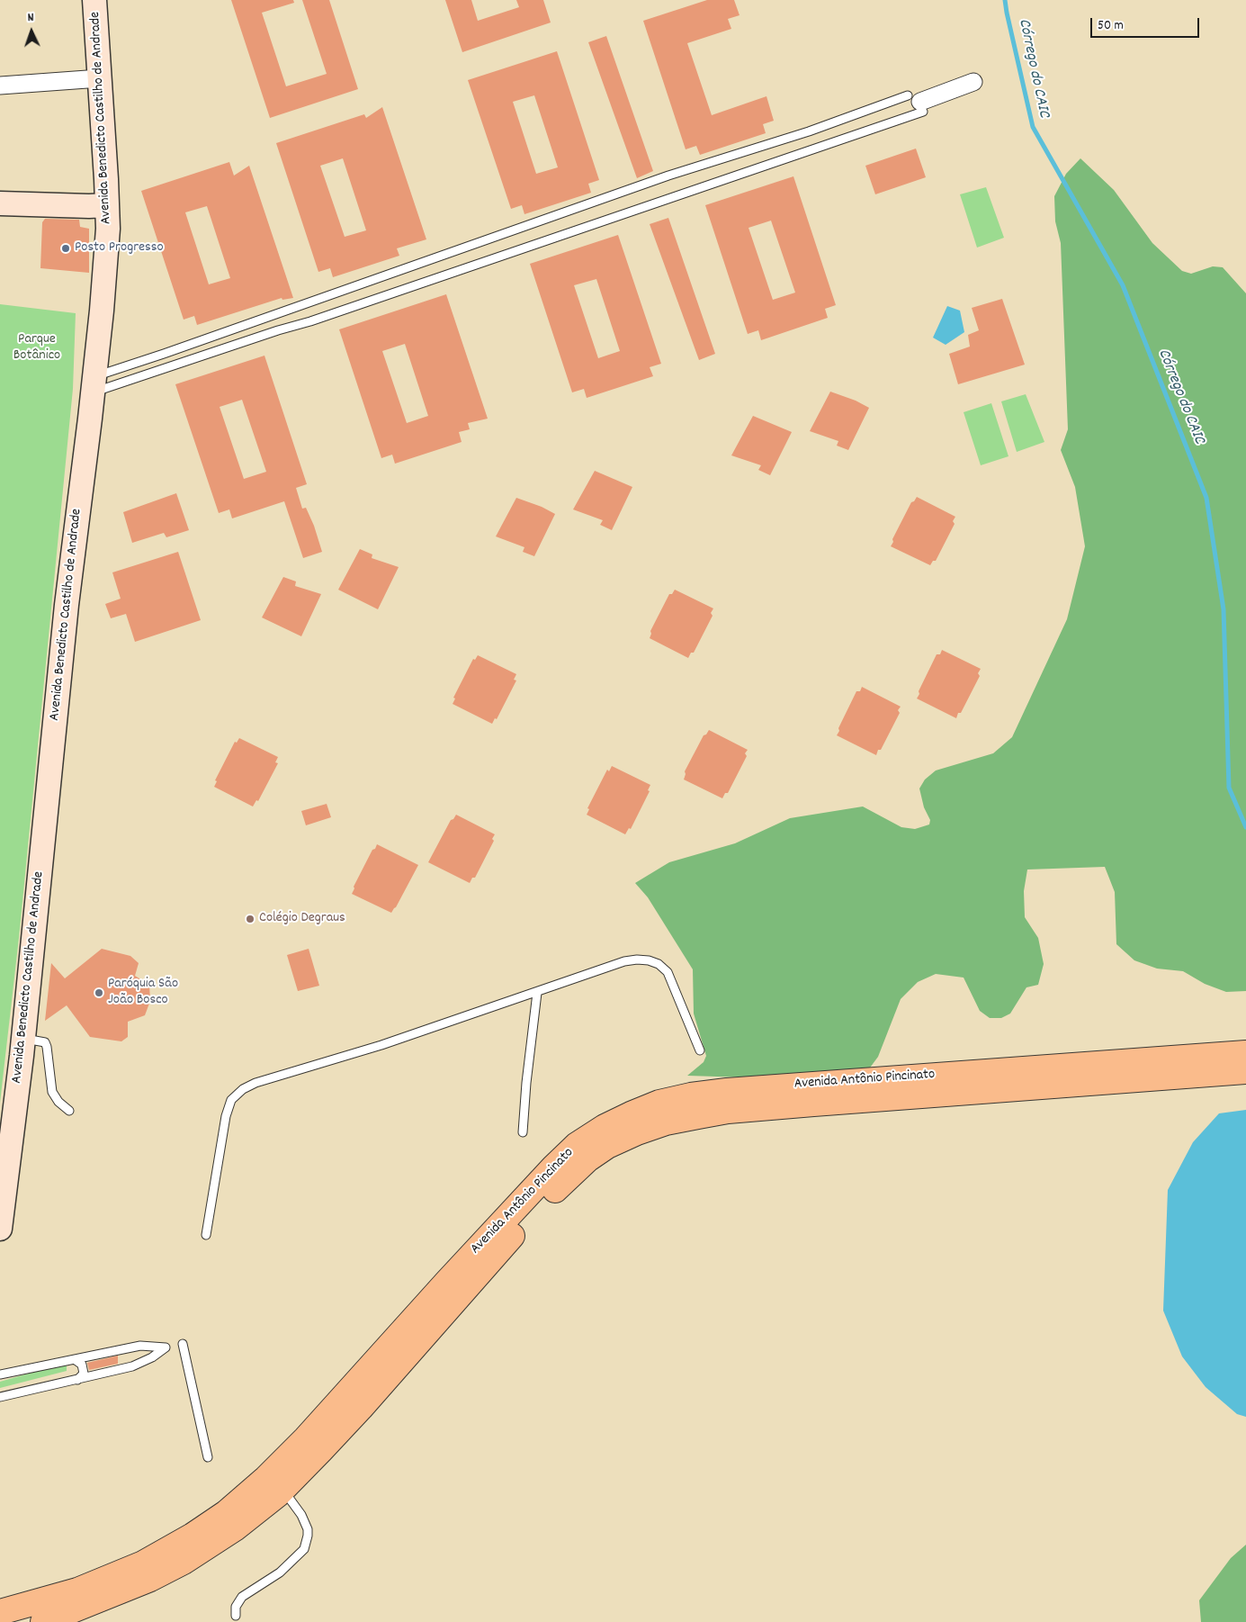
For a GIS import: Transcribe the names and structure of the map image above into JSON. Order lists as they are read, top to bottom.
{
  "streets": {
    "main road": ["Avenida Benedicto Castilho de Andrade", "Avenida Antônio Pincinato"]
  },
  "water": ["Córrego do CAIC"],
  "parks": ["Parque Botânico"],
  "places": ["Posto Progresso", "Colégio Degraus", "Paróquia São João Bosco"],
  "scale_bar": "50 m",
  "north": "top"
}
